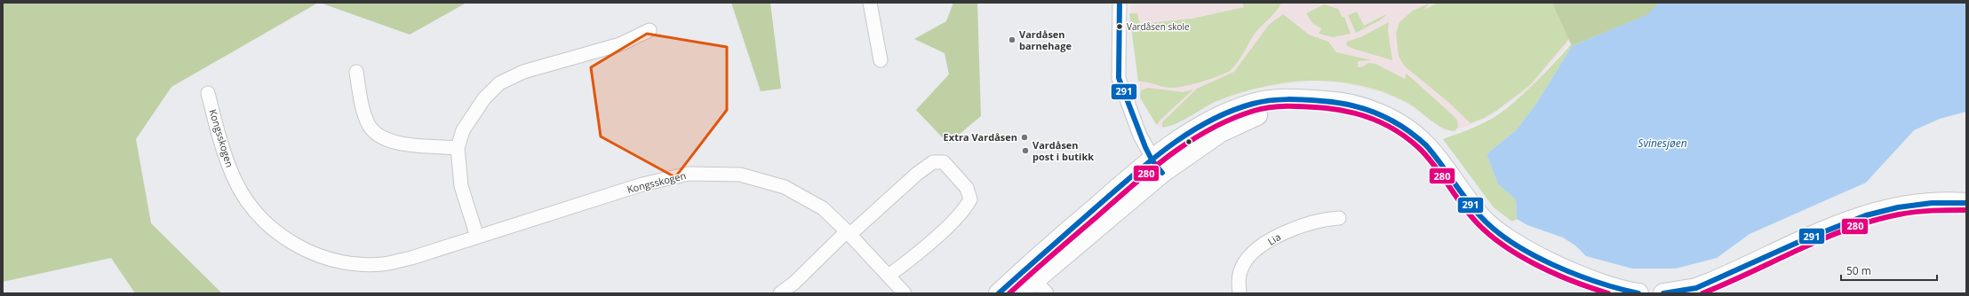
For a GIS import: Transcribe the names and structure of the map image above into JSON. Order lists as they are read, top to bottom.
{
  "streets": {
    "street": ["Kongsskogen", "Lia"]
  },
  "water": ["Svinesjøen"],
  "places": [
    "Vardåsen skole",
    "Vardåsen barnehage",
    "Extra Vardåsen",
    "Vardåsen post i butikk"
  ],
  "lines": ["transit line 291", "transit line 280"],
  "scale_bar": "50 m"
}
